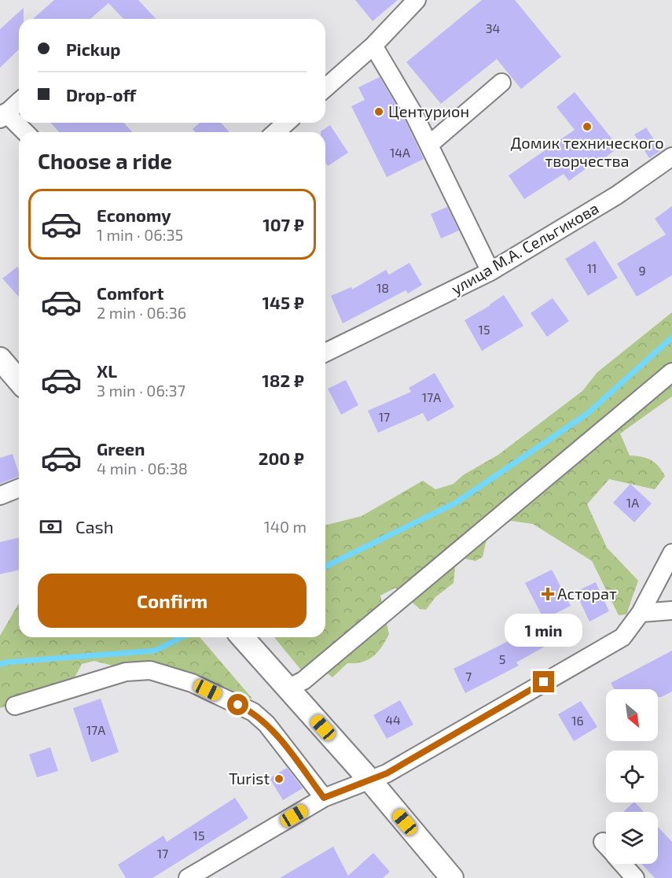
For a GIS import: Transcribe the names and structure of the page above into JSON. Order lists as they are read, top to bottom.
{
  "streets": {
    "street": ["улица М.А. Сельгикова"]
  },
  "places": {
    "other": ["Центурион", "Домик технического творчества", "Turist"],
    "health": ["Асторат"]
  },
  "house_numbers": [
    "34",
    "14А",
    "11",
    "9",
    "18",
    "15",
    "17А",
    "17",
    "1А",
    "5",
    "7",
    "44",
    "16",
    "17А",
    "15",
    "17"
  ],
  "north": "bottom right",
  "page": {
    "banner": ["Pickup", "Drop-off"],
    "heading": "Choose a ride",
    "list": [
      {
        "name": "Economy",
        "note": "1 min · 06:35",
        "value": "107 ₽"
      },
      {
        "name": "Comfort",
        "note": "2 min · 06:36",
        "value": "145 ₽"
      },
      {
        "name": "XL",
        "note": "3 min · 06:37",
        "value": "182 ₽"
      },
      {
        "name": "Green",
        "note": "4 min · 06:38",
        "value": "200 ₽"
      }
    ],
    "pay": ["Cash", "140 m"],
    "buttons": "Confirm",
    "bubble": "1 min"
  }
}
